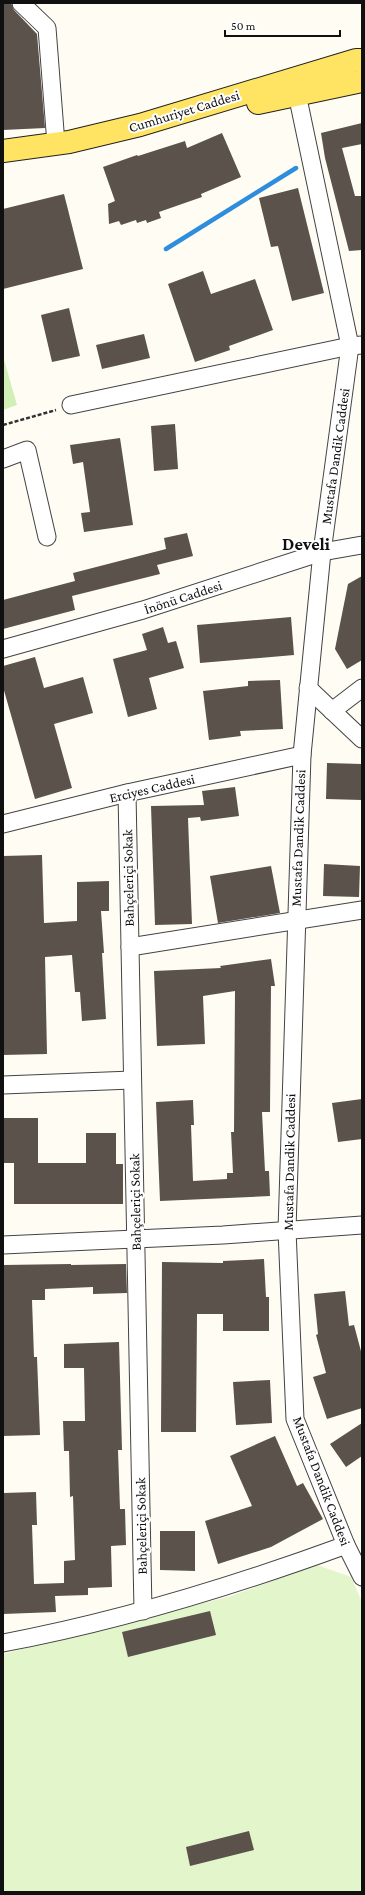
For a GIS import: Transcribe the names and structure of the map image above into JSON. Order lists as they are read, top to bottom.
{
  "streets": {
    "main road": ["Cumhuriyet Caddesi"],
    "street": [
      "Mustafa Dandik Caddesi",
      "İnönü Caddesi",
      "Erciyes Caddesi",
      "Bahçeleriçi Sokak"
    ]
  },
  "crossings": [
    ["Cumhuriyet Caddesi", "Mustafa Dandik Caddesi"],
    ["Mustafa Dandik Caddesi", "İnönü Caddesi"],
    ["Mustafa Dandik Caddesi", "Erciyes Caddesi"],
    ["Erciyes Caddesi", "Bahçeleriçi Sokak"]
  ],
  "districts": ["Develi"],
  "scale_bar": "50 m"
}
